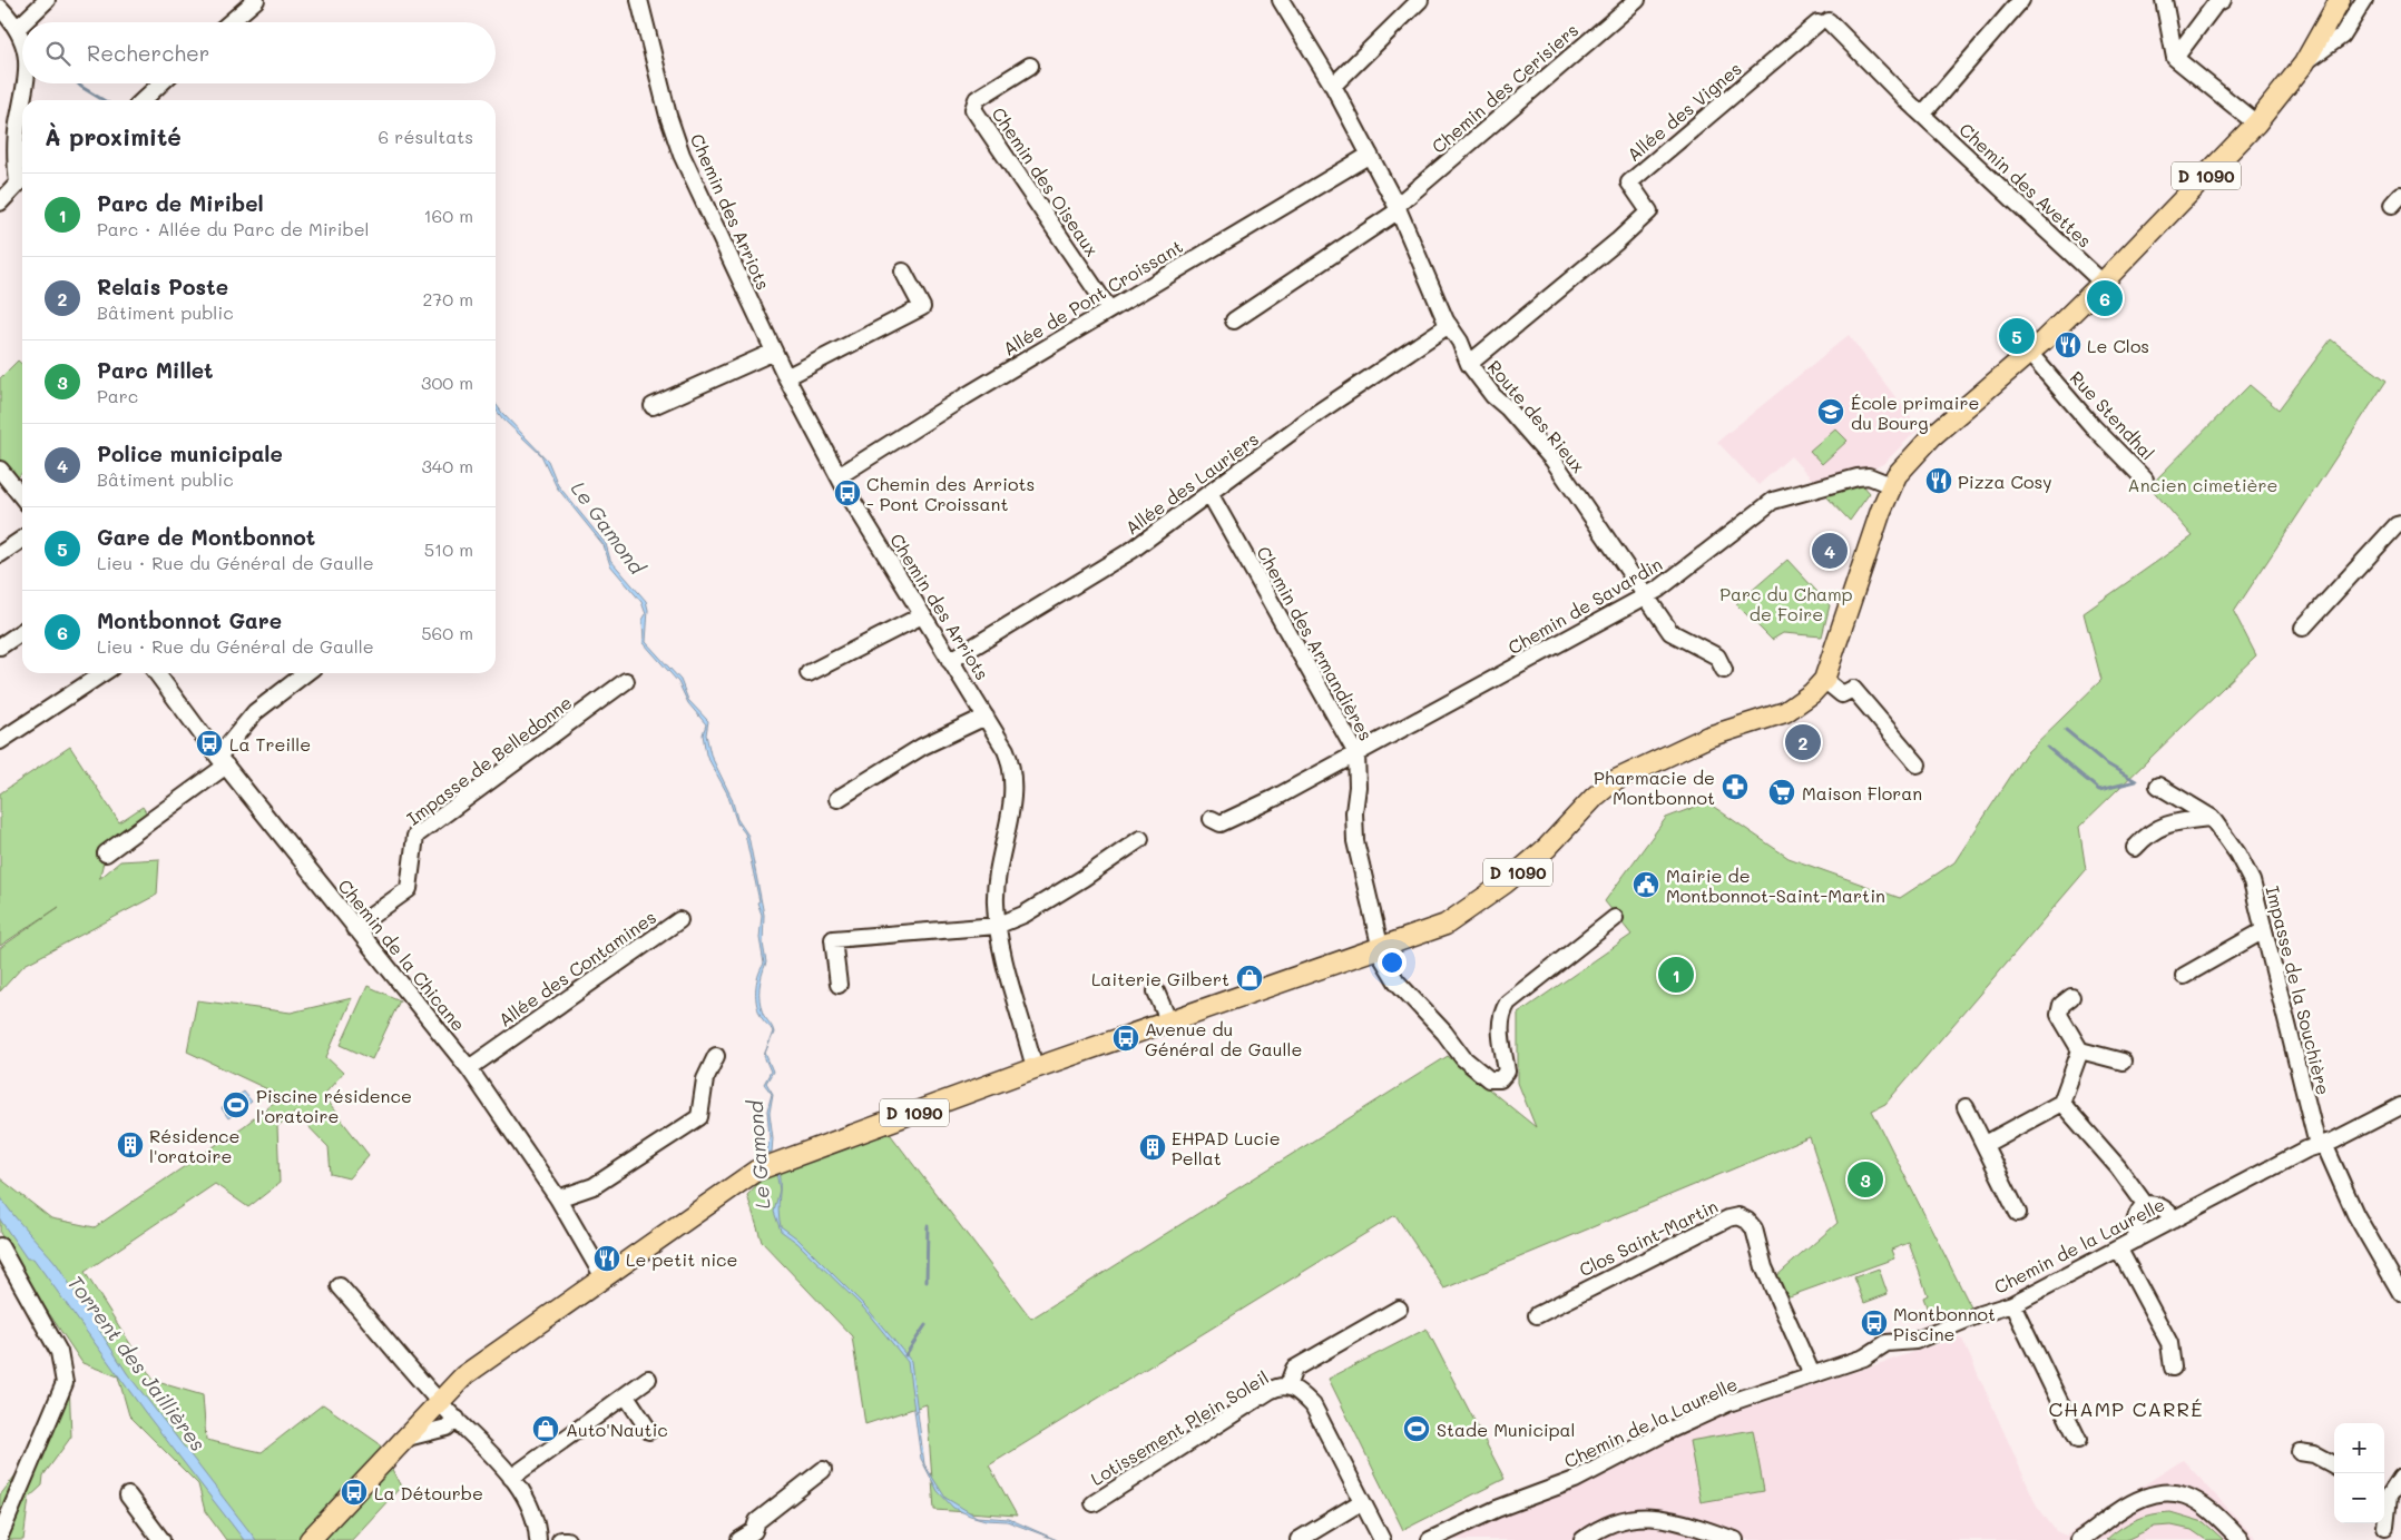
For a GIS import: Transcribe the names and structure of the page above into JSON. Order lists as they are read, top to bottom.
{
  "streets": {
    "main road": ["D 1090"],
    "street": [
      "Chemin des Cerisiers",
      "Allée des Vignes",
      "Chemin des Oiseaux",
      "Chemin des Avettes",
      "Chemin des Arriots",
      "Allée de Pont Croissant",
      "Rue Stendhal",
      "Route des Rieux",
      "Allée des Lauriers",
      "Chemin de Savardin",
      "Chemin des Armandières",
      "Impasse de Belledonne",
      "Chemin de la Chicane",
      "Allée des Contamines",
      "Impasse de la Souchière",
      "Clos Saint-Martin",
      "Chemin de la Laurelle",
      "Lotissement Plein Soleil"
    ]
  },
  "crossings": [
    ["Chemin des Cerisiers", "Route des Rieux"],
    ["Allée des Vignes", "Chemin des Avettes"],
    ["Allée des Vignes", "Route des Rieux"],
    ["D 1090", "Chemin des Avettes"],
    ["D 1090", "Chemin des Arriots"],
    ["D 1090", "Rue Stendhal"],
    ["D 1090", "Chemin de Savardin"],
    ["D 1090", "Chemin des Armandières"],
    ["D 1090", "Chemin de la Chicane"],
    ["Chemin des Oiseaux", "Allée de Pont Croissant"],
    ["Chemin des Arriots", "Allée de Pont Croissant"],
    ["Chemin des Arriots", "Allée des Lauriers"],
    ["Allée de Pont Croissant", "Route des Rieux"],
    ["Route des Rieux", "Allée des Lauriers"],
    ["Route des Rieux", "Chemin de Savardin"],
    ["Allée des Lauriers", "Chemin des Armandières"],
    ["Chemin de Savardin", "Chemin des Armandières"],
    ["Impasse de Belledonne", "Chemin de la Chicane"],
    ["Chemin de la Chicane", "Allée des Contamines"],
    ["Impasse de la Souchière", "Chemin de la Laurelle"],
    ["Clos Saint-Martin", "Chemin de la Laurelle"]
  ],
  "districts": ["CHAMP CARRÉ"],
  "water": ["Le Gamond", "Torrent des Jaillières"],
  "parks": ["Ancien cimetière", "Parc du Champ de Foire"],
  "places": {
    "restaurant": ["Le Clos", "Pizza Cosy", "Le petit nice"],
    "school or university": ["École primaire du Bourg"],
    "bus stop": [
      "Chemin des Arriots - Pont Croissant",
      "La Treille",
      "Avenue du Général de Gaulle",
      "Montbonnot Piscine",
      "La Détourbe"
    ],
    "pharmacy": ["Pharmacie de Montbonnot"],
    "supermarket": ["Maison Floran"],
    "public building": ["Mairie de Montbonnot-Saint-Martin"],
    "shop": ["Laiterie Gilbert", "Auto'Nautic"],
    "sports": ["Piscine résidence l'oratoire", "Stade Municipal"],
    "building": ["Résidence l'oratoire", "EHPAD Lucie Pellat"]
  },
  "page": {
    "search": "Rechercher",
    "heading": ["À proximité", "6 résultats"],
    "list": [
      {
        "mark": "1",
        "name": "Parc de Miribel",
        "note": "Parc · Allée du Parc de Miribel",
        "value": "160 m"
      },
      {
        "mark": "2",
        "name": "Relais Poste",
        "note": "Bâtiment public",
        "value": "270 m"
      },
      {
        "mark": "3",
        "name": "Parc Millet",
        "note": "Parc",
        "value": "300 m"
      },
      {
        "mark": "4",
        "name": "Police municipale",
        "note": "Bâtiment public",
        "value": "340 m"
      },
      {
        "mark": "5",
        "name": "Gare de Montbonnot",
        "note": "Lieu · Rue du Général de Gaulle",
        "value": "510 m"
      },
      {
        "mark": "6",
        "name": "Montbonnot Gare",
        "note": "Lieu · Rue du Général de Gaulle",
        "value": "560 m"
      }
    ],
    "pins": [
      "6",
      "5",
      "4",
      "2",
      "1",
      "3"
    ],
    "map_buttons": ["+", "−"]
  }
}
